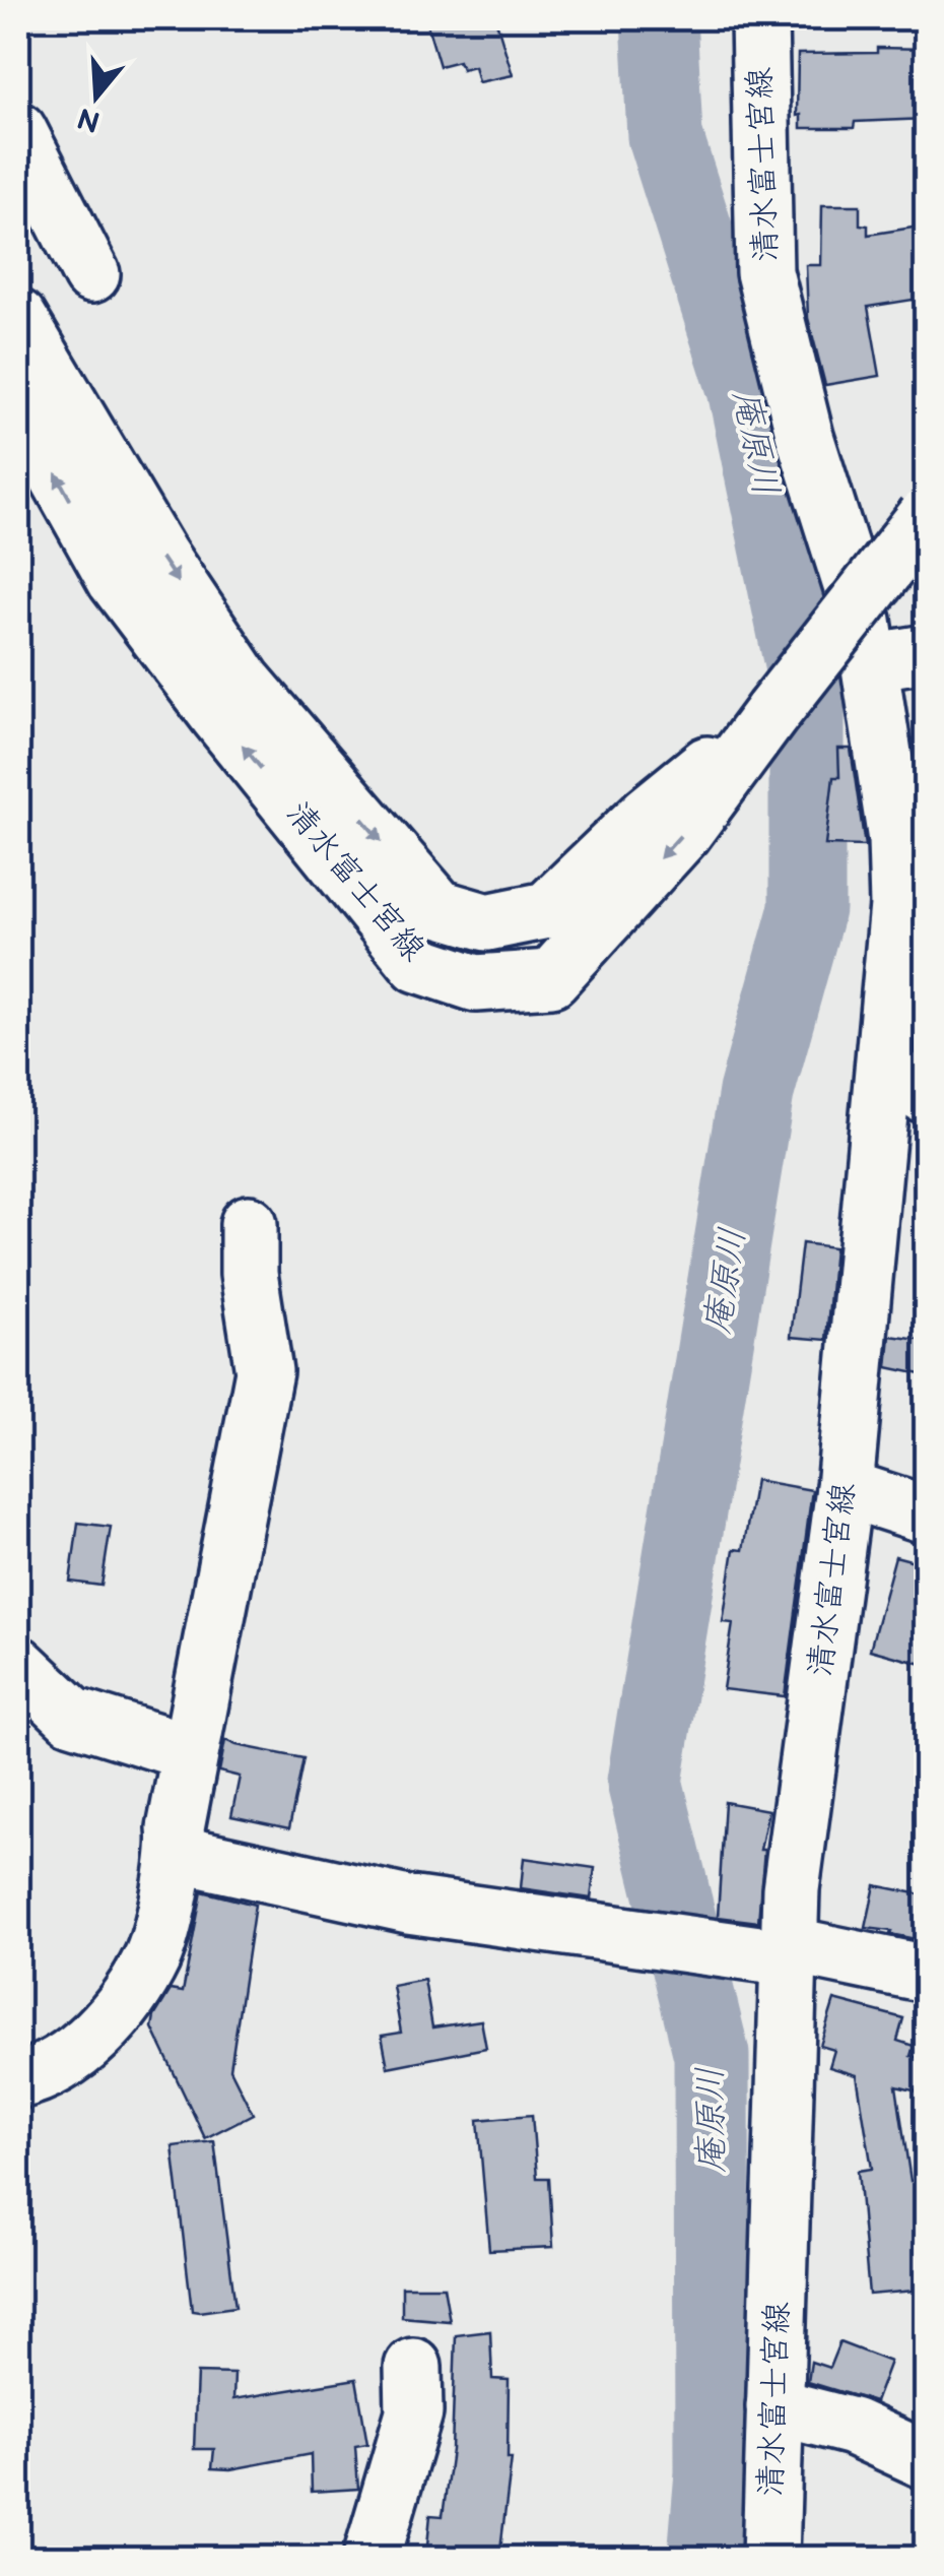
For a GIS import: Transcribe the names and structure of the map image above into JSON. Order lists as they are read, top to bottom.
{
  "streets": {
    "main road": ["清水富士宮線"]
  },
  "water": ["庵原川"],
  "north": "bottom"
}
